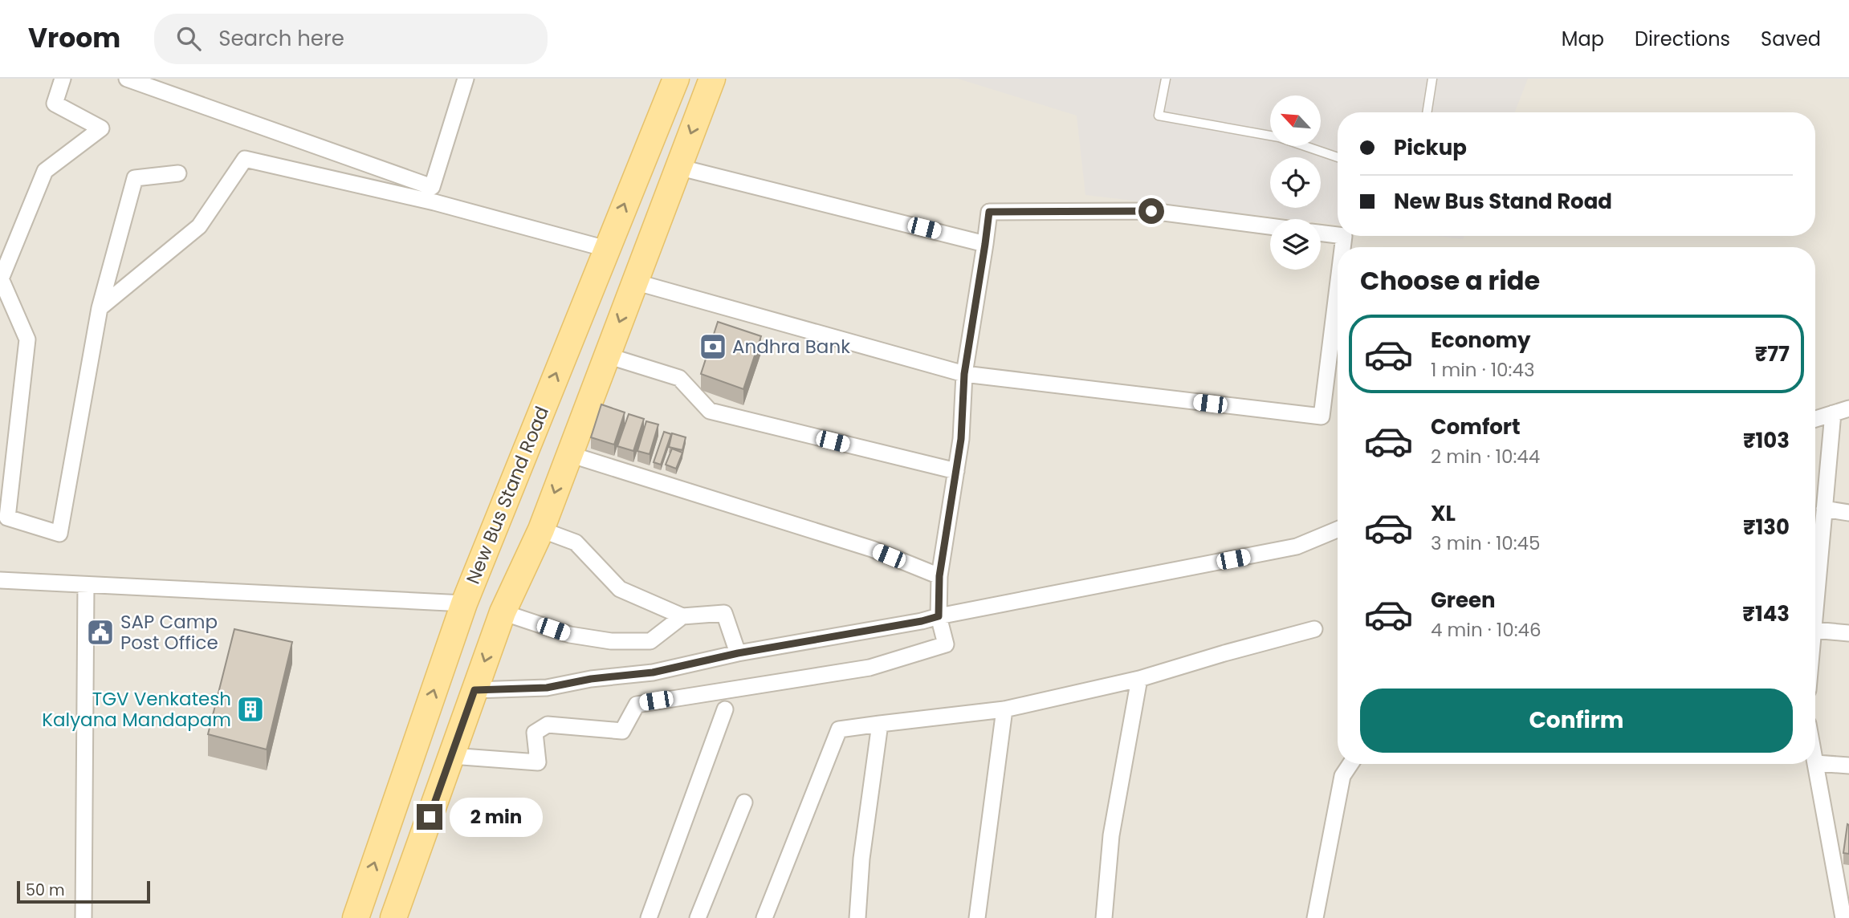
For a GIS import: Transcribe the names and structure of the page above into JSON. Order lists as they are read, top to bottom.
{
  "streets": {
    "main road": ["New Bus Stand Road"]
  },
  "places": {
    "bank": ["Andhra Bank"],
    "public building": ["SAP Camp Post Office"],
    "building": ["TGV Venkatesh Kalyana Mandapam"]
  },
  "scale_bar": "50 m",
  "north": "top left",
  "page": {
    "header": "Vroom",
    "search": "Search here",
    "nav": ["Map", "Directions", "Saved"],
    "banner": ["Pickup", "New Bus Stand Road"],
    "heading": "Choose a ride",
    "list": [
      {
        "name": "Economy",
        "note": "1 min · 10:43",
        "value": "₹77"
      },
      {
        "name": "Comfort",
        "note": "2 min · 10:44",
        "value": "₹103"
      },
      {
        "name": "XL",
        "note": "3 min · 10:45",
        "value": "₹130"
      },
      {
        "name": "Green",
        "note": "4 min · 10:46",
        "value": "₹143"
      }
    ],
    "buttons": "Confirm",
    "bubble": "2 min",
    "scale": "50 m"
  }
}
